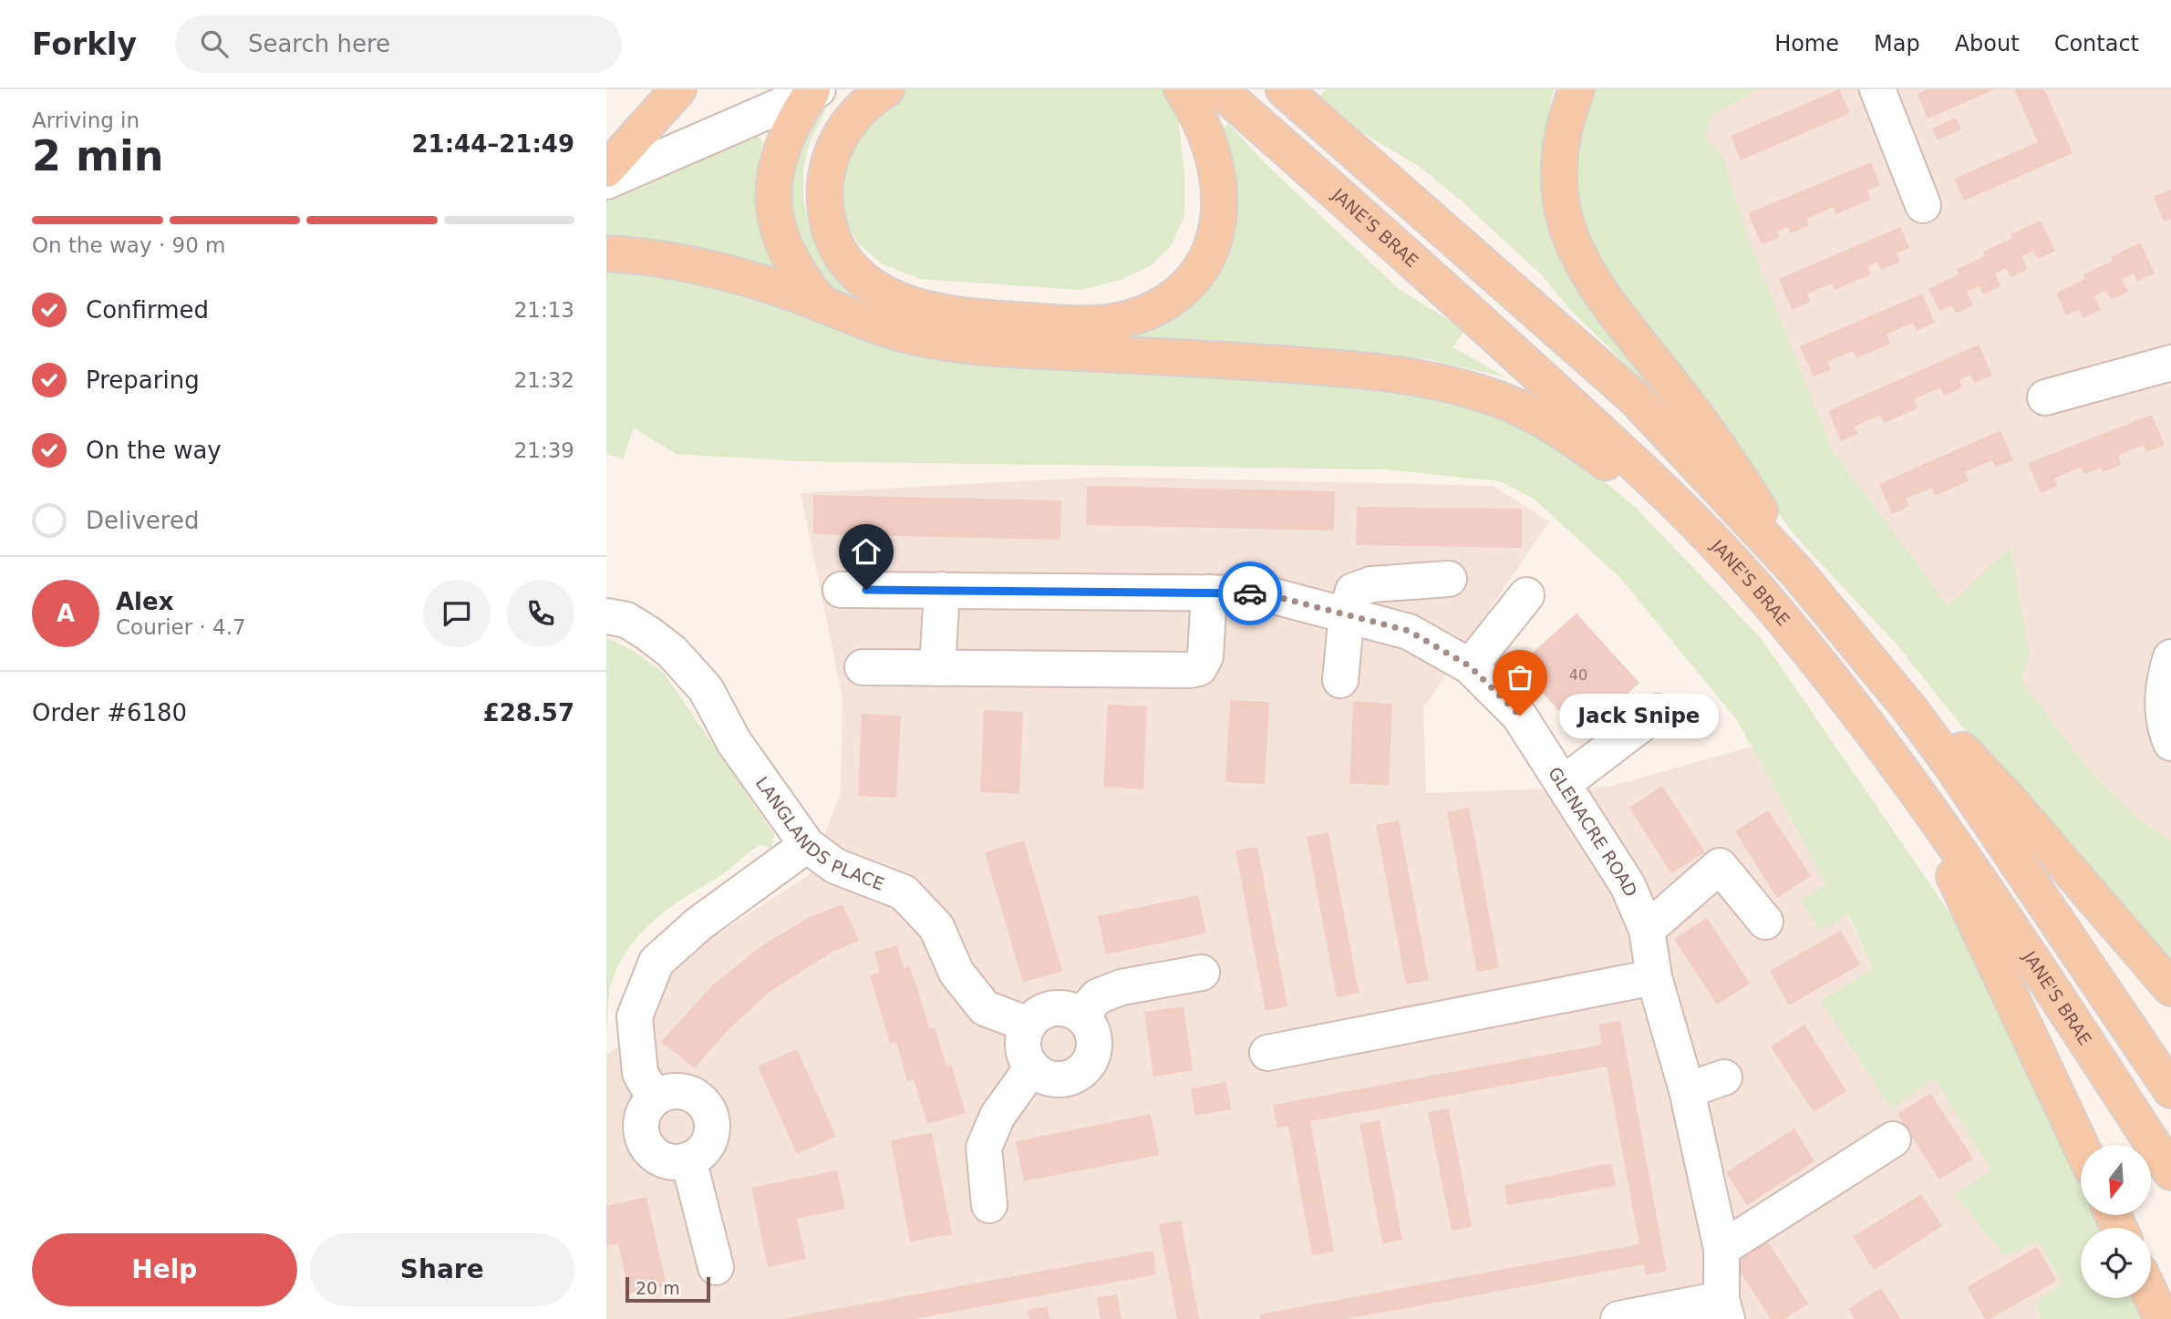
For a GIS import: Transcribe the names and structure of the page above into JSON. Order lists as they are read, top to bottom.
{
  "streets": {
    "main road": ["JANE'S BRAE"],
    "street": ["LANGLANDS PLACE", "GLENACRE ROAD"]
  },
  "places": ["Jack Snipe"],
  "house_numbers": ["40"],
  "scale_bar": "20 m",
  "north": "bottom",
  "page": {
    "header": "Forkly",
    "search": "Search here",
    "nav": [
      "Home",
      "Map",
      "About",
      "Contact"
    ],
    "heading": ["2 min", "Arriving in", "21:44–21:49"],
    "panel": [
      "Alex",
      "Courier · 4.7",
      "Order #6180",
      "£28.57"
    ],
    "bar": "On the way · 90 m",
    "list": [
      ["Confirmed", "21:13"],
      ["Preparing", "21:32"],
      ["On the way", "21:39"],
      "Delivered"
    ],
    "round": "A",
    "bubble": "Jack Snipe",
    "buttons": ["Help", "Share"],
    "scale": "20 m"
  }
}
